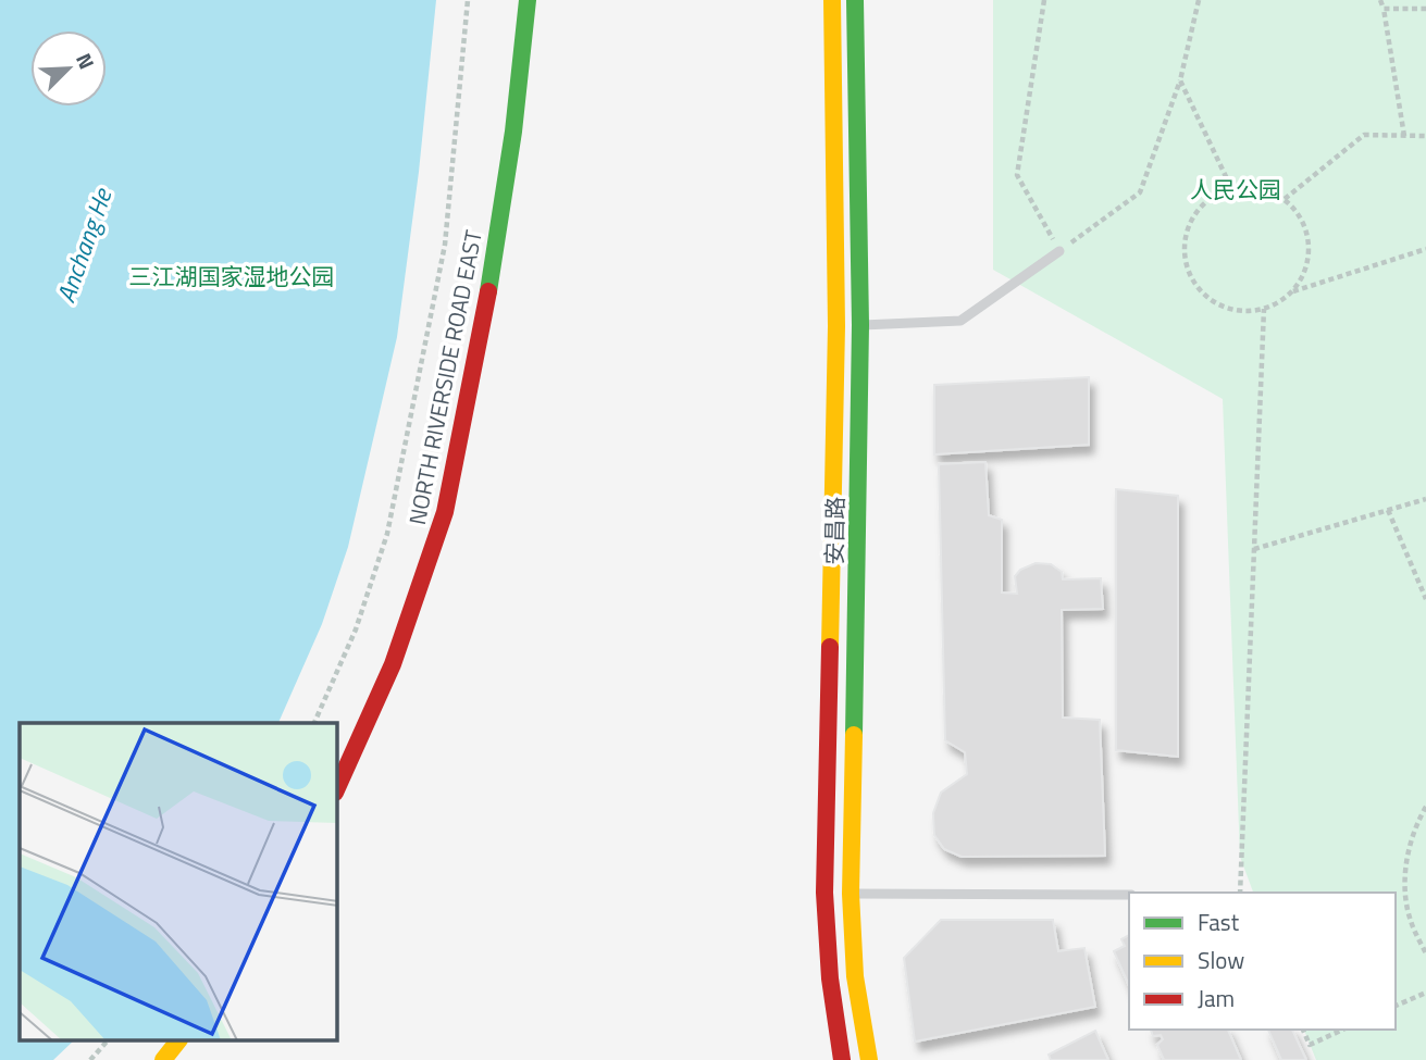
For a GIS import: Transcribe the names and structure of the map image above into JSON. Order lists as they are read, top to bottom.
{
  "streets": {
    "main road": ["NORTH RIVERSIDE ROAD EAST", "安昌路"]
  },
  "water": ["Anchang He"],
  "parks": ["人民公园", "三江湖国家湿地公园"],
  "legend": ["Fast", "Slow", "Jam"],
  "north": "top right"
}
